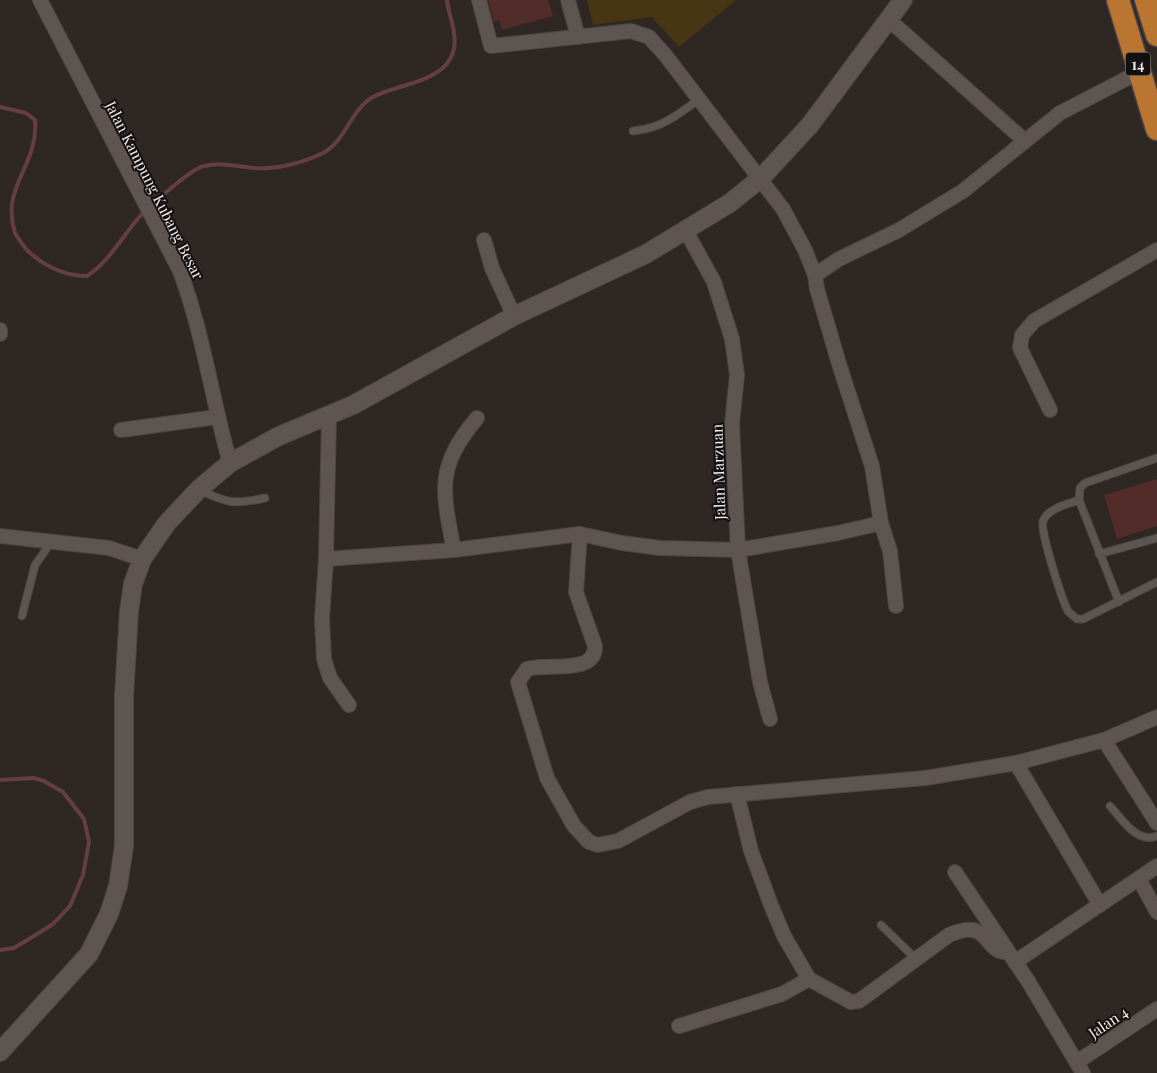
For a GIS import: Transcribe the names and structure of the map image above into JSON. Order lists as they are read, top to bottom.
{
  "streets": {
    "highway": ["14"],
    "street": ["Jalan Kampung Kubang Besar", "Jalan Marzuan", "Jalan 4"]
  }
}
